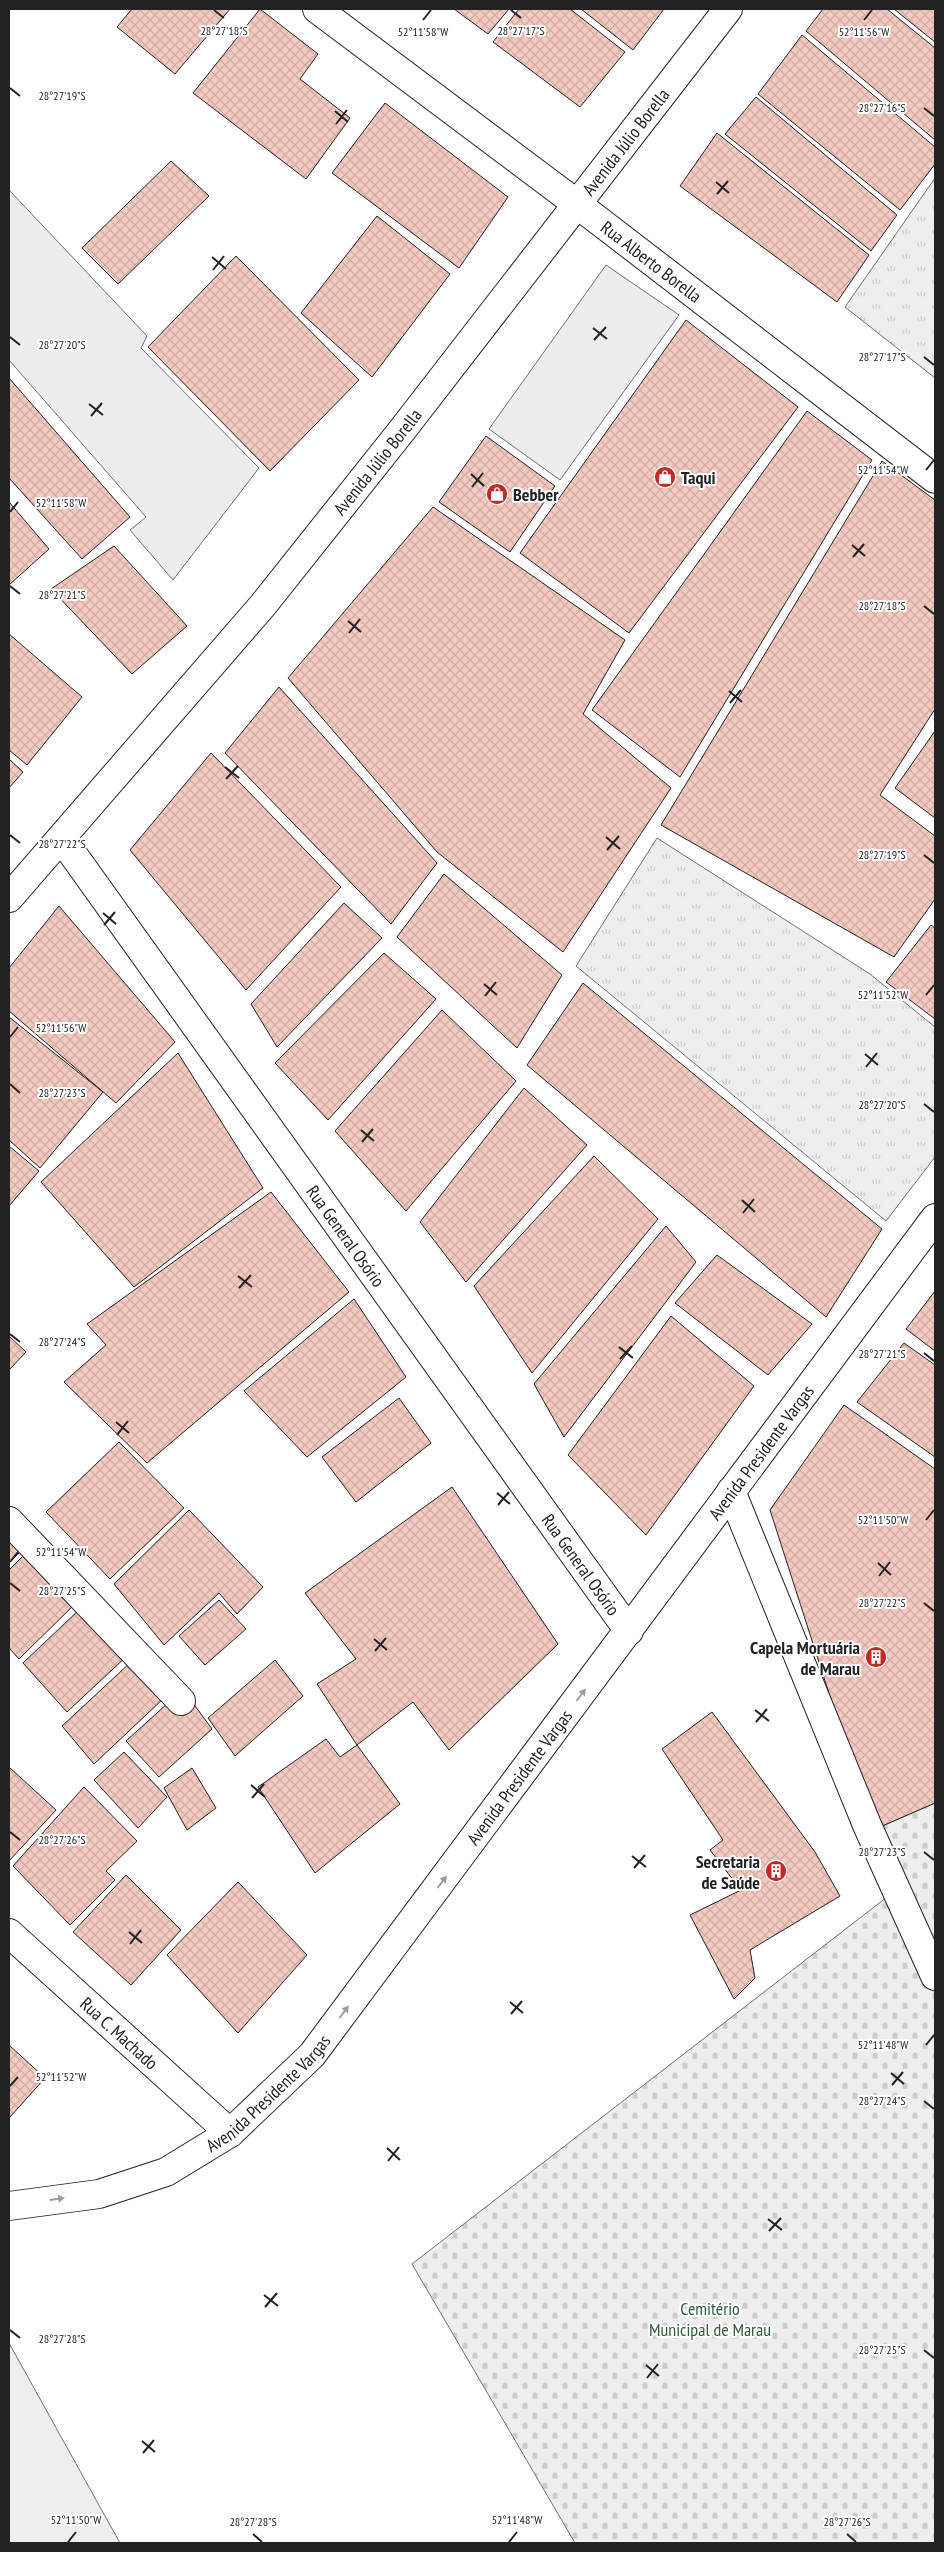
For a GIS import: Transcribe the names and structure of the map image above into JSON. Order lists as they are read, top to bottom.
{
  "streets": {
    "street": [
      "Avenida Júlio Borella",
      "Rua Alberto Borella",
      "Rua General Osório",
      "Avenida Presidente Vargas",
      "Rua C. Machado"
    ]
  },
  "crossings": [
    ["Avenida Júlio Borella", "Rua Alberto Borella"],
    ["Avenida Júlio Borella", "Rua General Osório"],
    ["Rua General Osório", "Avenida Presidente Vargas"],
    ["Avenida Presidente Vargas", "Rua C. Machado"]
  ],
  "one_way": ["Avenida Presidente Vargas"],
  "parks": ["Cemitério Municipal de Marau"],
  "places": {
    "shop": ["Taqui", "Bebber"],
    "building": ["Capela Mortuária de Marau", "Secretaria de Saúde"]
  },
  "coordinates": [
    "28°27'18\"S",
    "28°27'17\"S",
    "52°11'58\"W",
    "52°11'56\"W",
    "28°27'19\"S",
    "28°27'16\"S",
    "28°27'20\"S",
    "52°11'54\"W",
    "28°27'21\"S",
    "28°27'22\"S",
    "52°11'52\"W",
    "28°27'23\"S",
    "28°27'24\"S",
    "52°11'50\"W",
    "28°27'25\"S",
    "28°27'26\"S",
    "52°11'48\"W",
    "28°27'28\"S"
  ]
}
